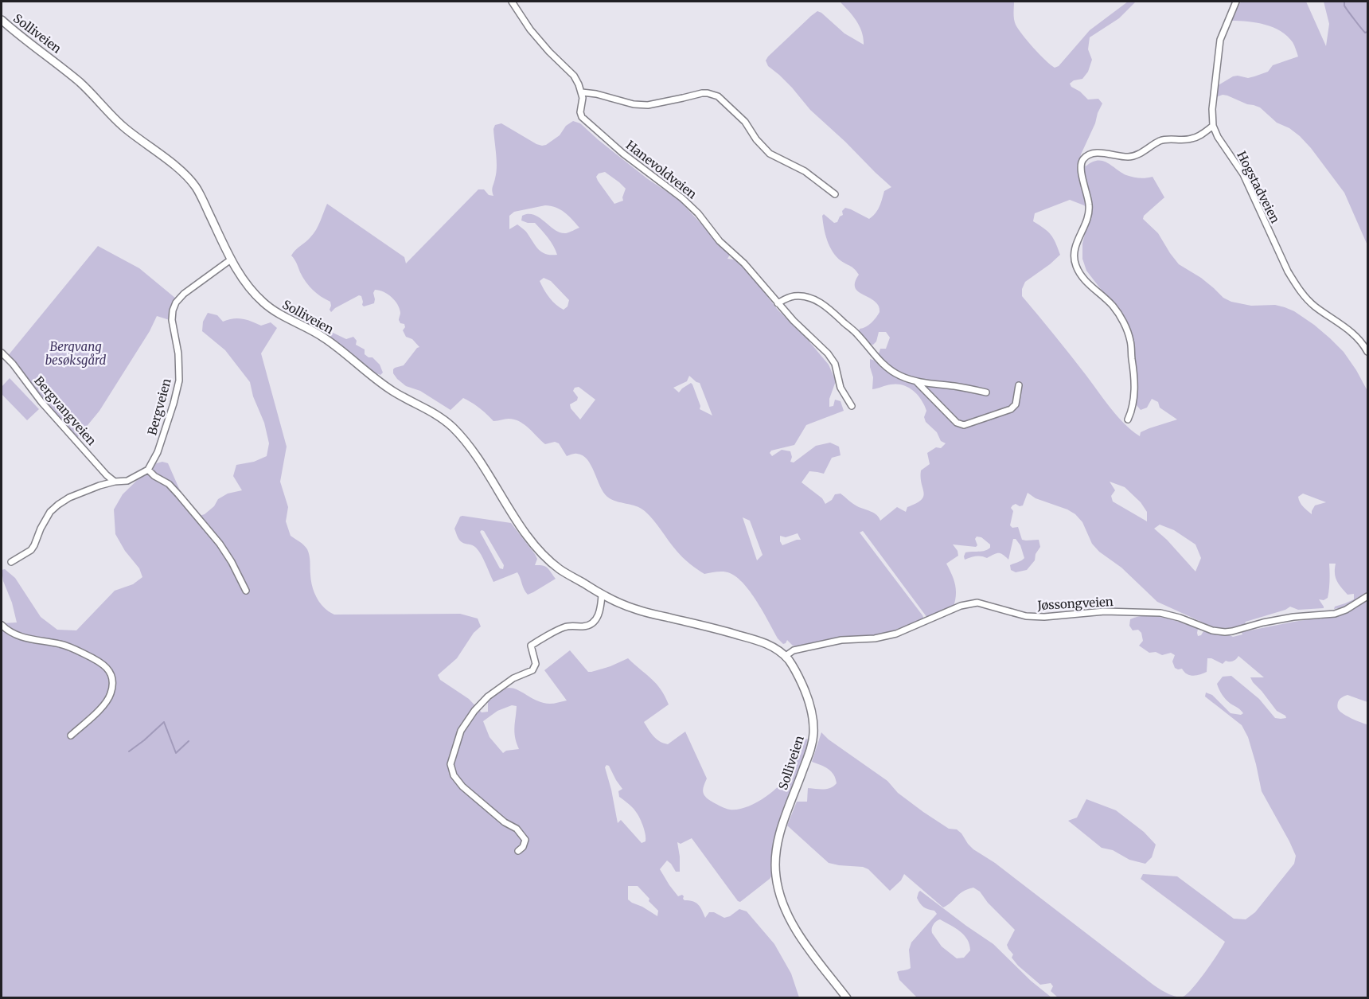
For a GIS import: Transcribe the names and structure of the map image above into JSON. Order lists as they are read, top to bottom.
{
  "streets": {
    "street": [
      "Solliveien",
      "Hanevoldveien",
      "Hogstadveien",
      "Bergveien",
      "Bergvangveien",
      "Jøssongveien"
    ]
  },
  "crossings": [
    ["Solliveien", "Bergveien"],
    ["Solliveien", "Jøssongveien"]
  ],
  "parks": ["Bergvang besøksgård"]
}
